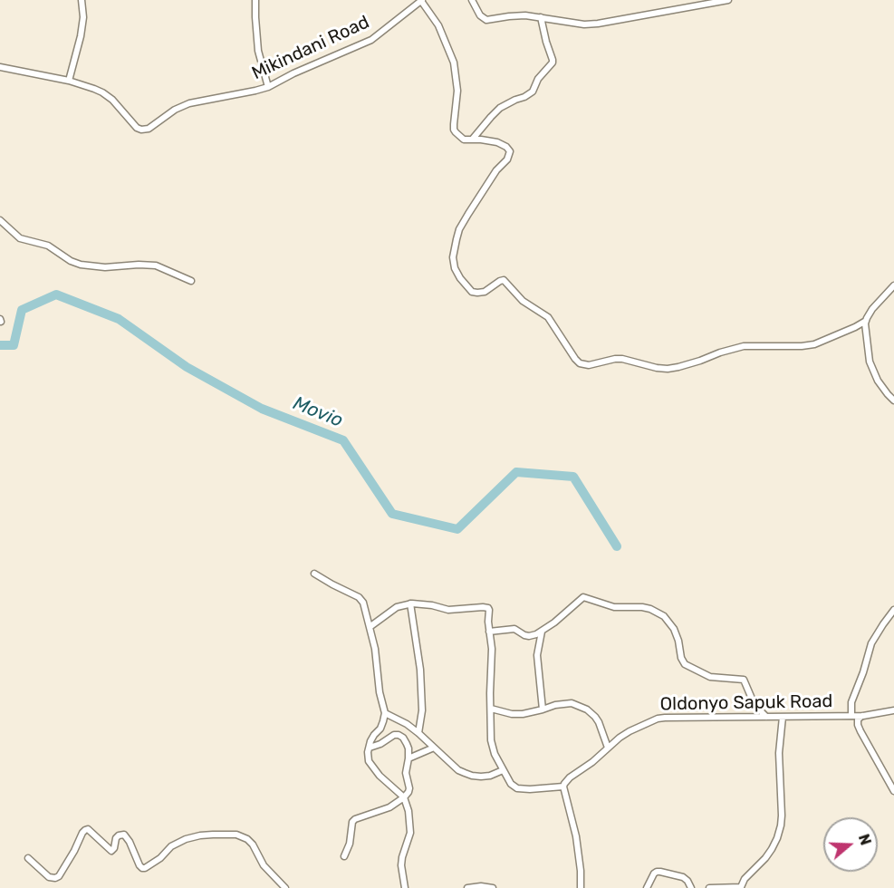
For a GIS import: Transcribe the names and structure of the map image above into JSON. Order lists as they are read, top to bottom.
{
  "streets": {
    "street": ["Mikindani Road", "Oldonyo Sapuk Road"]
  },
  "water": ["Movio"],
  "north": "right"
}
